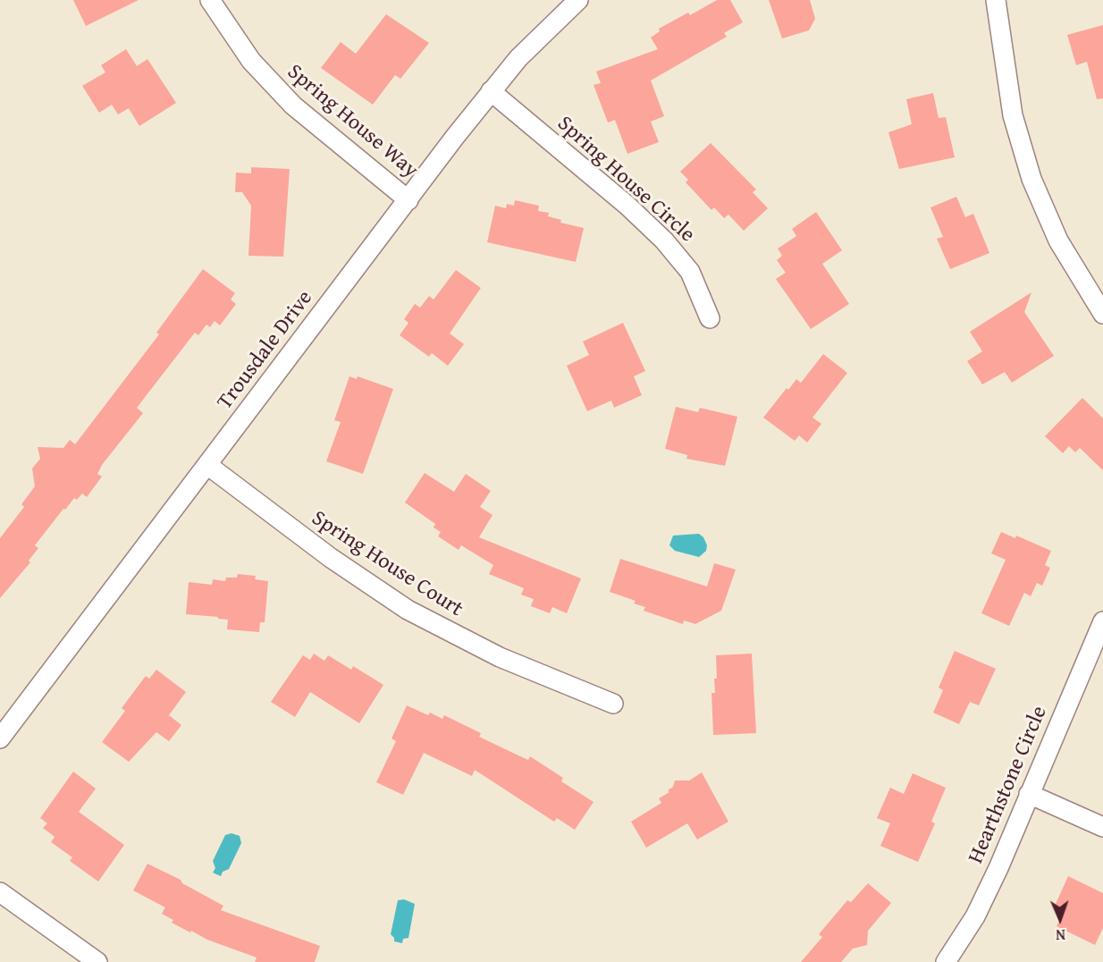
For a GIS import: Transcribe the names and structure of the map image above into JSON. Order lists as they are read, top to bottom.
{
  "streets": {
    "street": [
      "Spring House Way",
      "Spring House Circle",
      "Trousdale Drive",
      "Spring House Court",
      "Hearthstone Circle"
    ]
  },
  "crossings": [
    ["Spring House Way", "Trousdale Drive"],
    ["Spring House Circle", "Trousdale Drive"],
    ["Trousdale Drive", "Spring House Court"]
  ],
  "north": "bottom"
}
